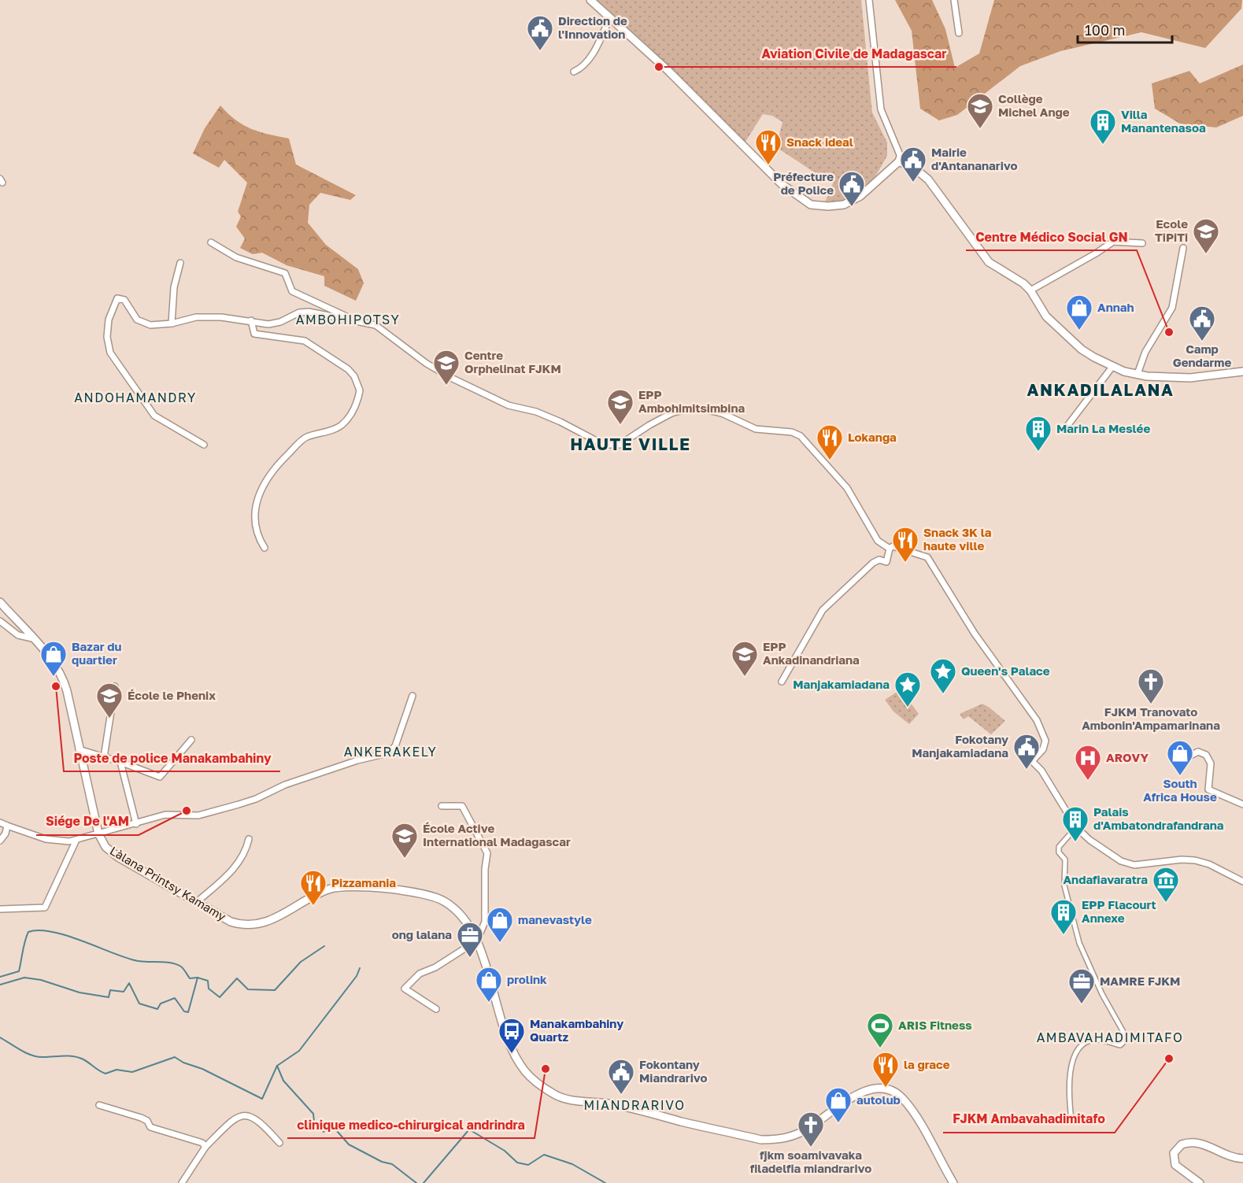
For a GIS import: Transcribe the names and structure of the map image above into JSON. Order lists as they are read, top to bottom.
{
  "streets": {
    "street": ["Làlana Printsy Kamamy"]
  },
  "districts": [
    "AMBOHIPOTSY",
    "ANKADILALANA",
    "ANDOHAMANDRY",
    "HAUTE VILLE",
    "ANKERAKELY",
    "AMBAVAHADIMITAFO",
    "MIANDRARIVO"
  ],
  "places": {
    "public building": [
      "Direction de l'Innovation",
      "Mairie d'Antananarivo",
      "Préfecture de Police",
      "Camp Gendarme",
      "Fokotany Manjakamiadana",
      "Fokontany Miandrarivo"
    ],
    "other": [
      "Aviation Civile de Madagascar",
      "Centre Médico Social GN",
      "Poste de police Manakambahiny",
      "Siége De l'AM",
      "FJKM Ambavahadimitafo",
      "clinique medico-chirurgical andrindra"
    ],
    "school or university": [
      "Collège Michel Ange",
      "Ecole TiPiTi",
      "Centre Orphelinat FJKM",
      "EPP Ambohimitsimbina",
      "EPP Ankadinandriana",
      "École le Phenix",
      "École Active International Madagascar"
    ],
    "building": [
      "Villa Manantenasoa",
      "Marin La Meslée",
      "Palais d'Ambatondrafandrana",
      "EPP Flacourt Annexe"
    ],
    "restaurant": [
      "Snack ideal",
      "Lokanga",
      "Snack 3K la haute ville",
      "Pizzamania",
      "la grace"
    ],
    "shop": [
      "Annah",
      "Bazar du quartier",
      "South Africa House",
      "manevastyle",
      "prolink",
      "autolub"
    ],
    "place": ["Queen's Palace", "Manjakamiadana"],
    "church": ["FJKM Tranovato Ambonin'Ampamarinana", "fjkm soamivavaka filadelfia miandrarivo"],
    "hospital": ["AROVY"],
    "museum": ["Andafiavaratra"],
    "office": ["ong lalana", "MAMRE FJKM"],
    "sports": ["ARIS Fitness"],
    "bus stop": ["Manakambahiny Quartz"]
  },
  "scale_bar": "100 m"
}
